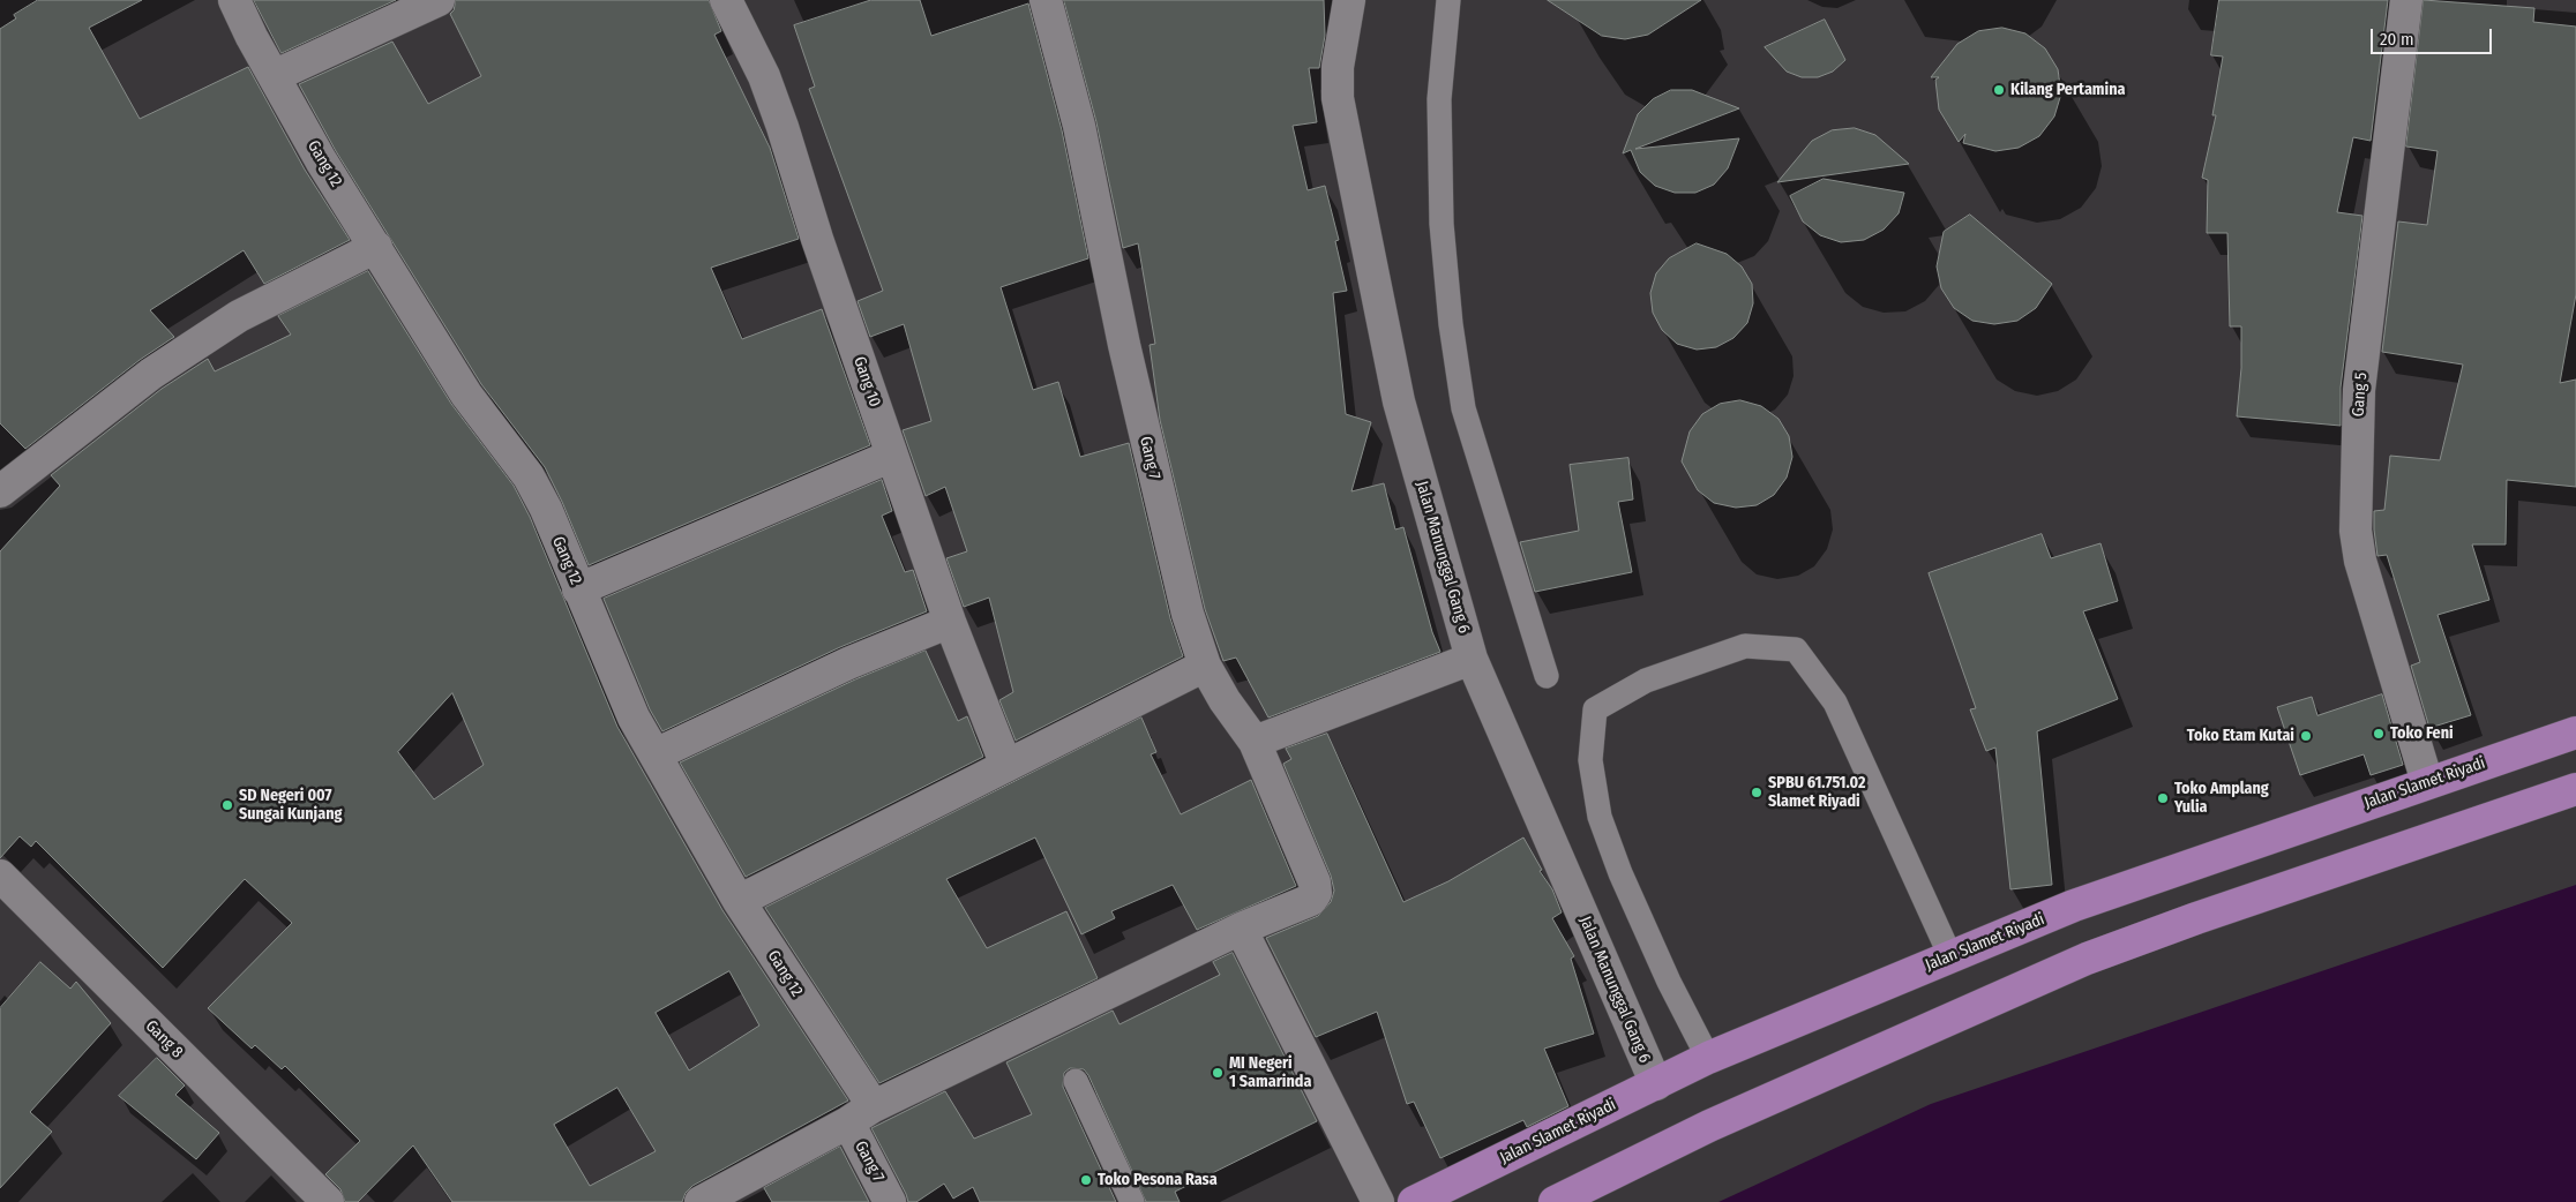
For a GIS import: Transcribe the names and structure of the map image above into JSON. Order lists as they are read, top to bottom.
{
  "streets": {
    "highway": ["Jalan Slamet Riyadi"],
    "street": [
      "Gang 12",
      "Gang 10",
      "Gang 5",
      "Gang 7",
      "Jalan Manunggal Gang 6",
      "Gang 8"
    ]
  },
  "crossings": [
    ["Gang 12", "Gang 7"],
    ["Gang 5", "Jalan Slamet Riyadi"],
    ["Jalan Manunggal Gang 6", "Jalan Slamet Riyadi"]
  ],
  "places": [
    "Kilang Pertamina",
    "Toko Feni",
    "Toko Etam Kutai",
    "SPBU 61.751.02 Slamet Riyadi",
    "Toko Amplang Yulia",
    "SD Negeri 007 Sungai Kunjang",
    "MI Negeri 1 Samarinda",
    "Toko Pesona Rasa"
  ],
  "scale_bar": "20 m"
}
